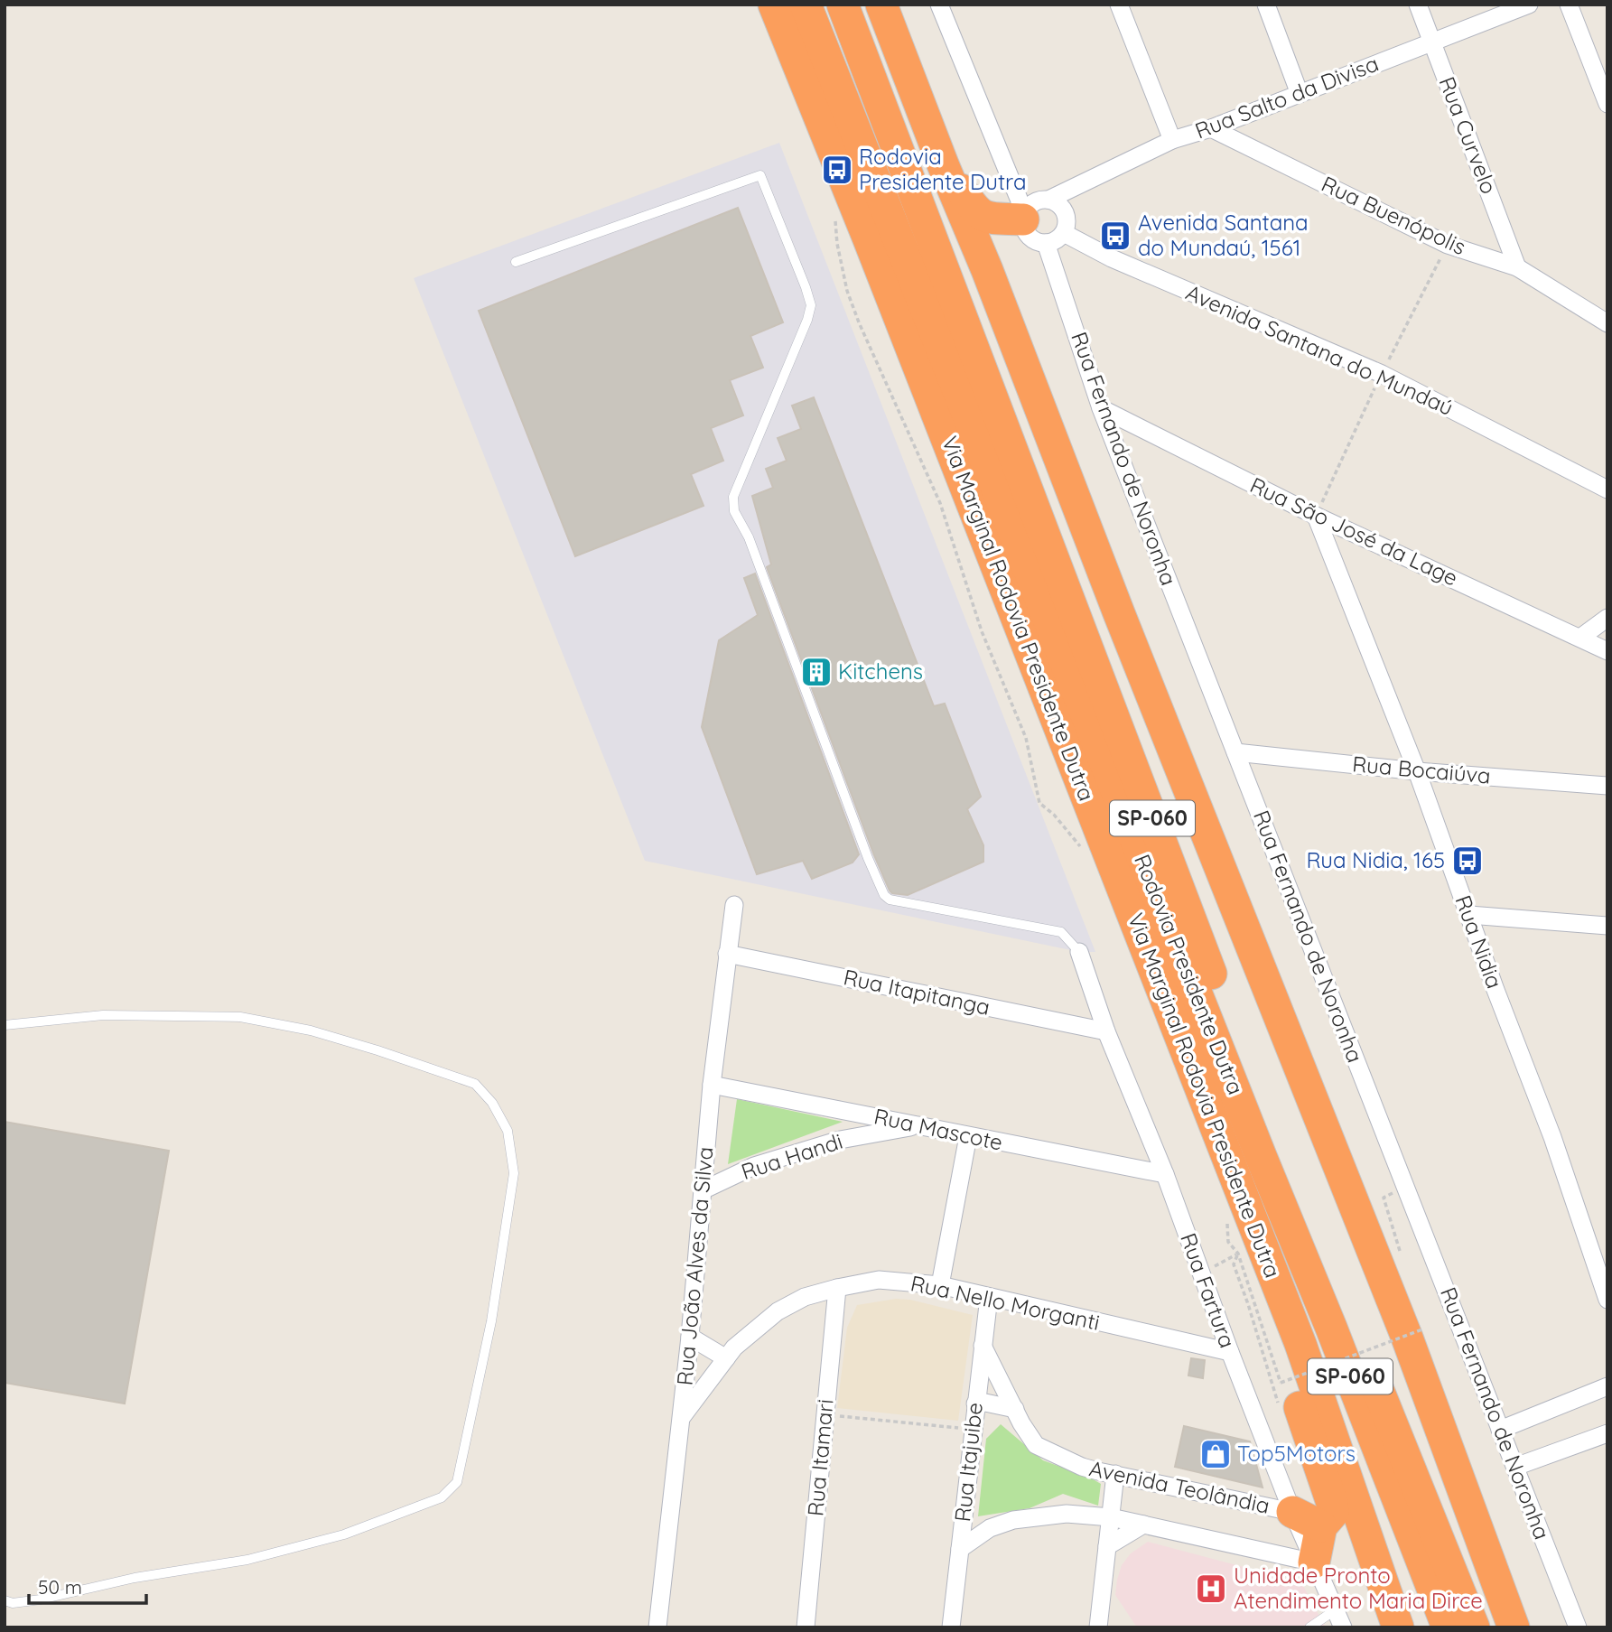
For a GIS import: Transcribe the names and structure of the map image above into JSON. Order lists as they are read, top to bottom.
{
  "streets": {
    "highway": ["Via Marginal Rodovia Presidente Dutra", "SP-060", "Rodovia Presidente Dutra"],
    "street": [
      "Rua Salto da Divisa",
      "Rua Curvelo",
      "Rua Buenópolis",
      "Avenida Santana do Mundaú",
      "Rua Fernando de Noronha",
      "Rua São José da Lage",
      "Rua Bocaiúva",
      "Rua Nidia",
      "Rua Itapitanga",
      "Rua Mascote",
      "Rua Handi",
      "Rua João Alves da Silva",
      "Rua Fartura",
      "Rua Nello Morganti",
      "Rua Itamari",
      "Rua Itajuibe",
      "Avenida Teolândia"
    ]
  },
  "crossings": [
    ["Rua Salto da Divisa", "Rua Curvelo"],
    ["Rua Salto da Divisa", "Rua Buenópolis"],
    ["Rua Salto da Divisa", "Avenida Santana do Mundaú"],
    ["Rua Salto da Divisa", "Rua Fernando de Noronha"],
    ["Rua Curvelo", "Rua Buenópolis"],
    ["Avenida Santana do Mundaú", "Rua Fernando de Noronha"],
    ["Rua Fernando de Noronha", "Rua São José da Lage"],
    ["Rua Fernando de Noronha", "Rua Bocaiúva"],
    ["Rua São José da Lage", "Rua Nidia"],
    ["Rua Bocaiúva", "Rua Nidia"],
    ["Rua Itapitanga", "Rua João Alves da Silva"],
    ["Rua Itapitanga", "Rua Fartura"],
    ["Rua Mascote", "Rua Handi"],
    ["Rua Mascote", "Rua João Alves da Silva"],
    ["Rua Mascote", "Rua Fartura"],
    ["Rua Handi", "Rua João Alves da Silva"],
    ["Rua João Alves da Silva", "Rua Nello Morganti"],
    ["Rua Fartura", "Rua Nello Morganti"],
    ["Rua Fartura", "Avenida Teolândia"],
    ["Rua Nello Morganti", "Rua Itamari"],
    ["Rua Nello Morganti", "Rua Itajuibe"],
    ["Rua Itajuibe", "Avenida Teolândia"]
  ],
  "places": {
    "bus stop": ["Rodovia Presidente Dutra", "Avenida Santana do Mundaú, 1561", "Rua Nidia, 165"],
    "building": ["Kitchens"],
    "shop": ["Top5Motors"],
    "hospital": ["Unidade Pronto Atendimento Maria Dirce"]
  },
  "scale_bar": "50 m"
}
